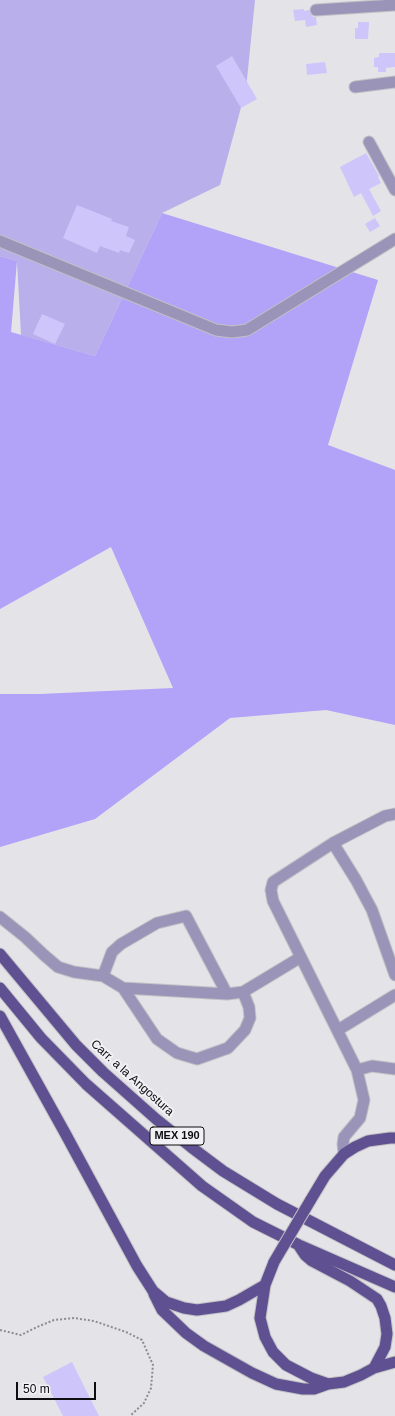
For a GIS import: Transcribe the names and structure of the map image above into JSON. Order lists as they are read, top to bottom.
{
  "streets": {
    "main road": ["Carr. a la Angostura", "MEX 190"]
  },
  "scale_bar": "50 m"
}
